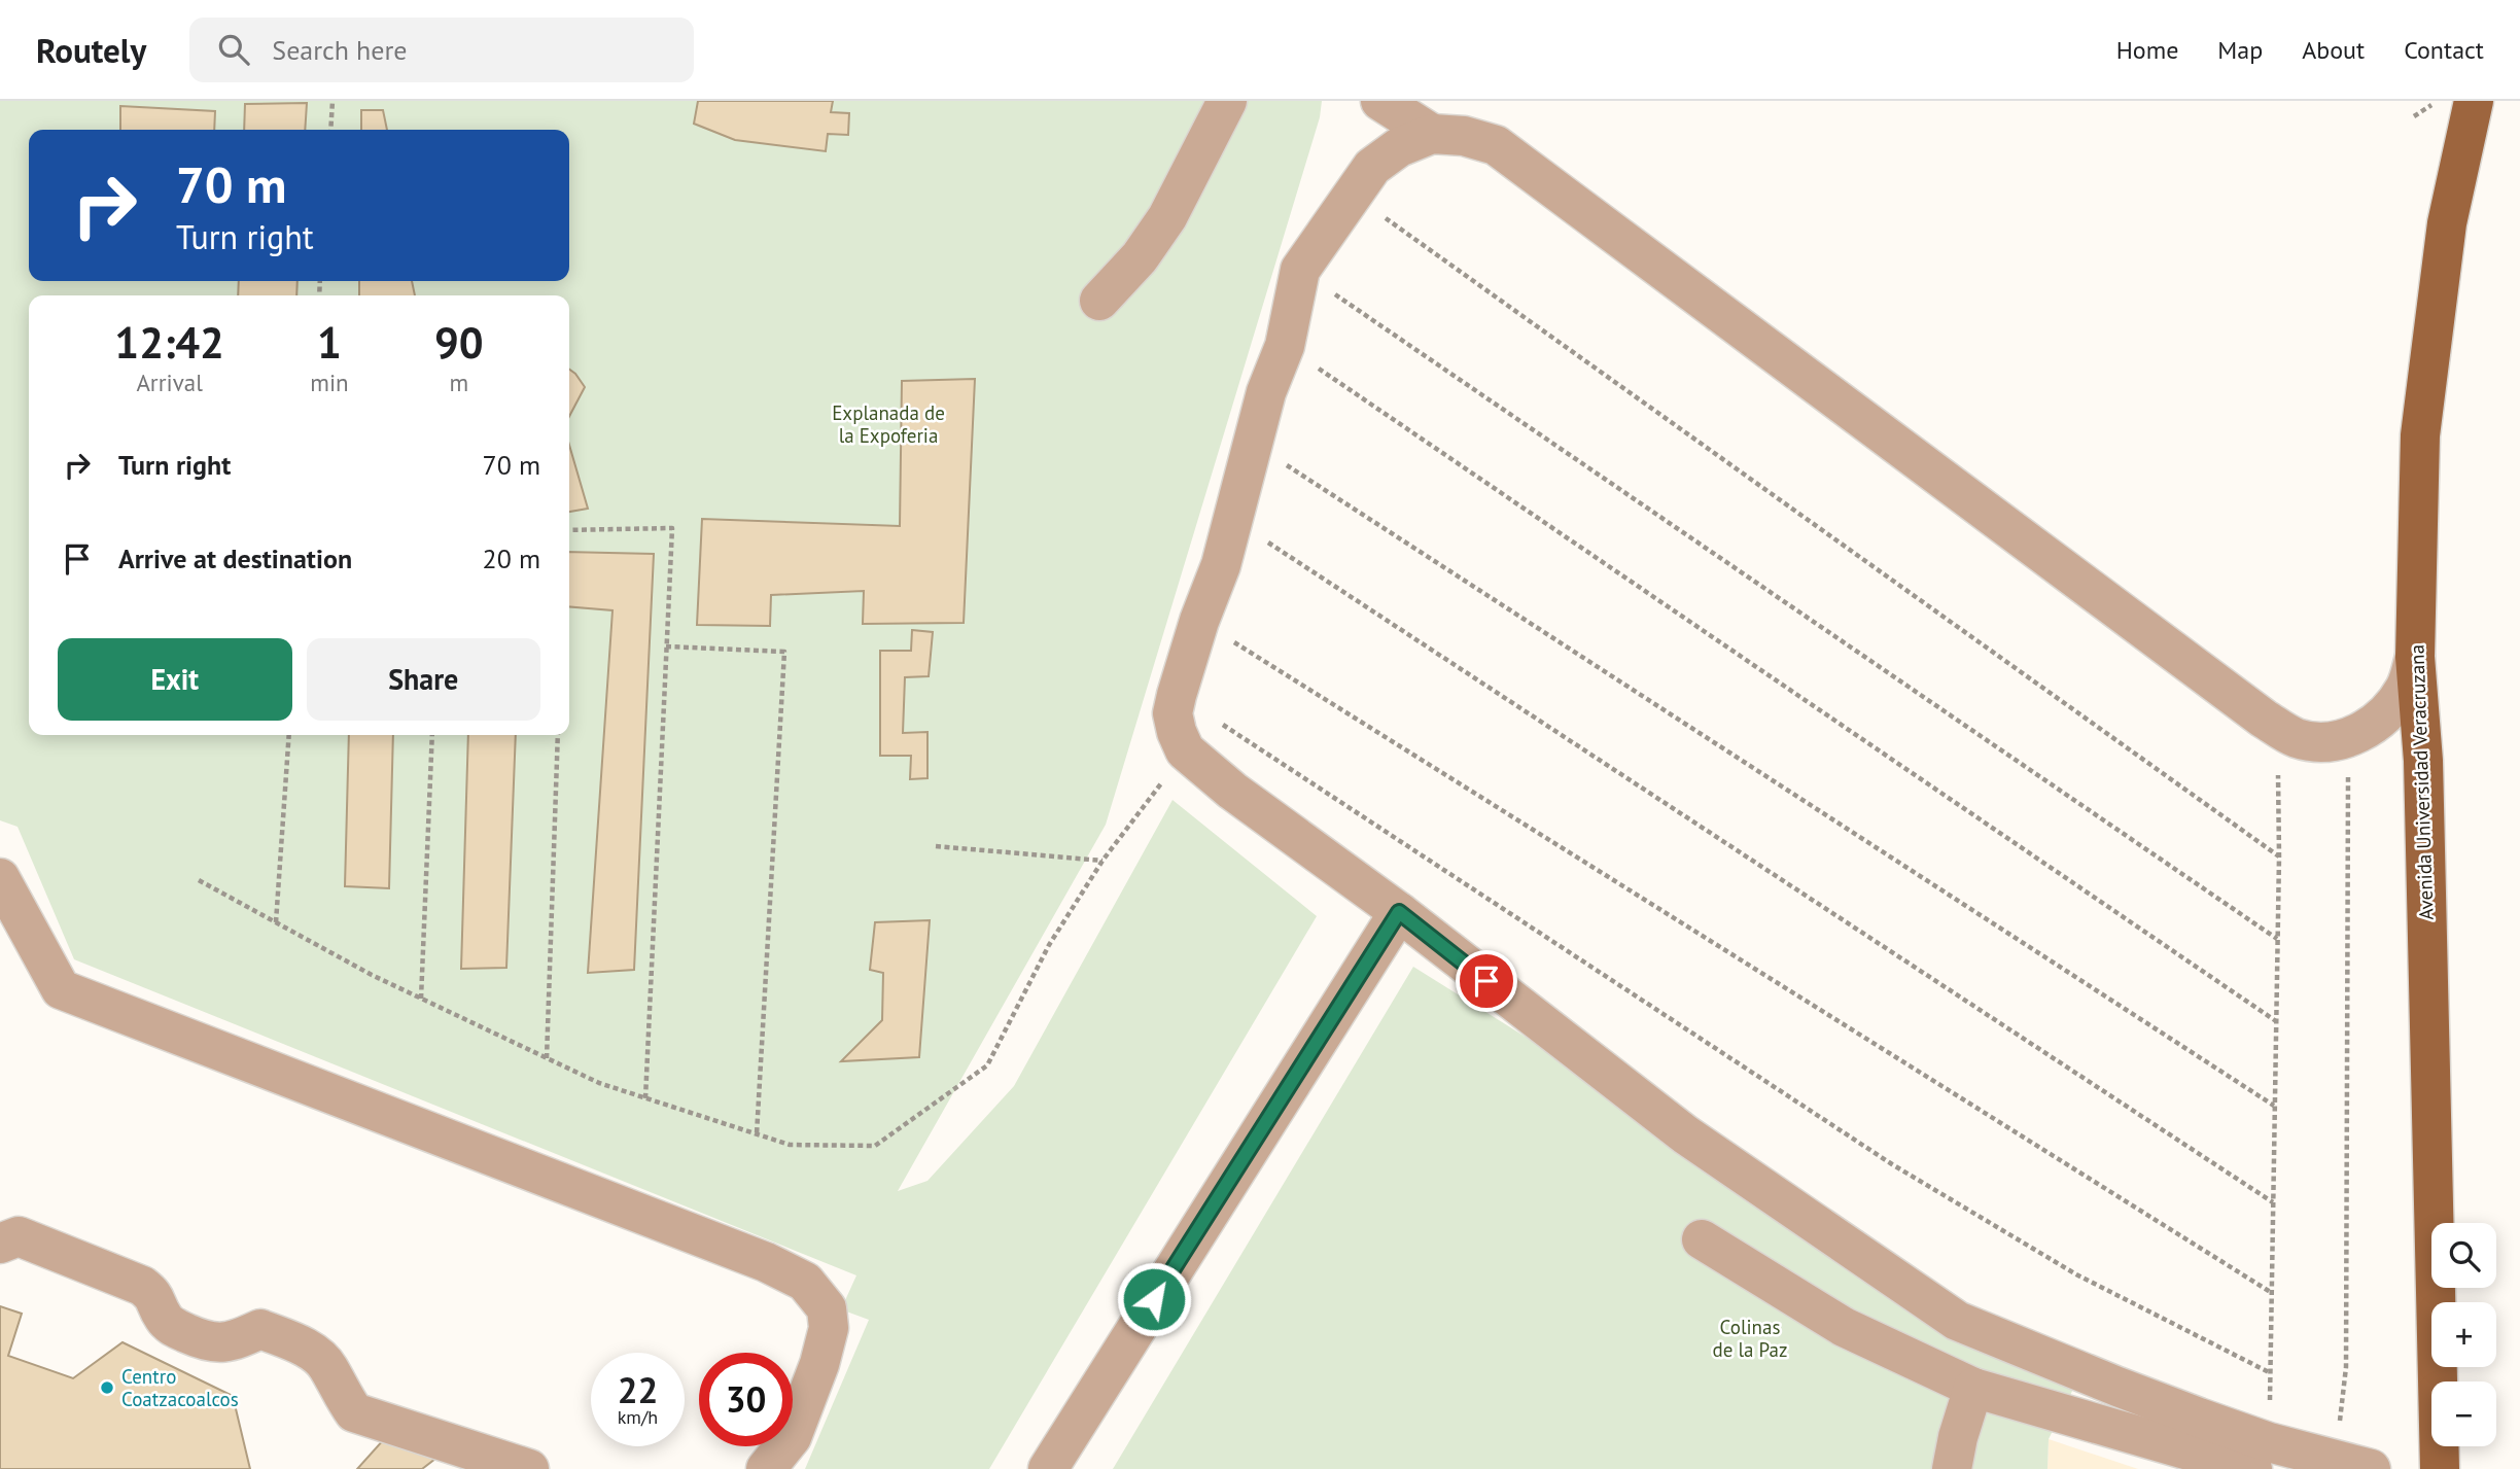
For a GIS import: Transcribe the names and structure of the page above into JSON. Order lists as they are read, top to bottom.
{
  "streets": {
    "main road": ["Avenida Universidad Veracruzana"]
  },
  "parks": ["Explanada de la Expoferia", "Colinas de la Paz"],
  "places": ["Centro Coatzacoalcos"],
  "page": {
    "header": "Routely",
    "search": "Search here",
    "nav": [
      "Home",
      "Map",
      "About",
      "Contact"
    ],
    "turn": ["70 m", "Turn right"],
    "eta": [
      "12:42",
      "Arrival",
      "1",
      "min",
      "90",
      "m"
    ],
    "list": [
      {
        "name": "Turn right",
        "value": "70 m"
      },
      {
        "name": "Arrive at destination",
        "value": "20 m"
      }
    ],
    "buttons": ["Exit", "Share"],
    "map_buttons": ["+", "−"],
    "speed": "22 km/h",
    "limit": "30"
  }
}
